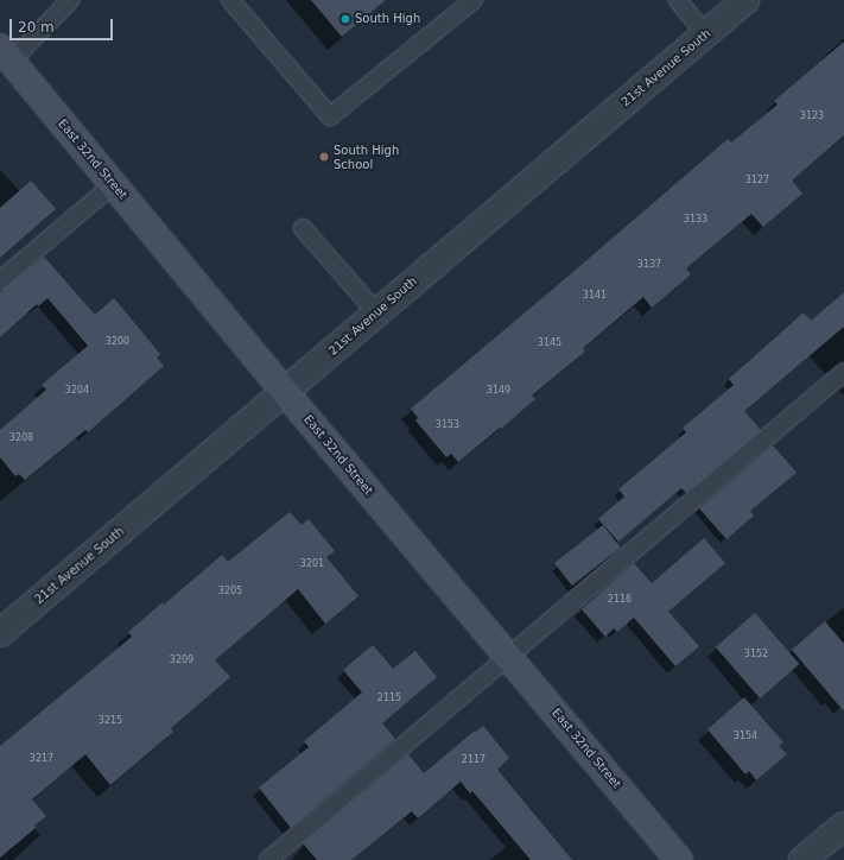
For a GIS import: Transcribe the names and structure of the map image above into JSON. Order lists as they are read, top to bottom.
{
  "streets": {
    "street": ["21st Avenue South", "East 32nd Street"]
  },
  "crossings": [
    ["21st Avenue South", "East 32nd Street"]
  ],
  "places": ["South High", "South High School"],
  "house_numbers": [
    "3123",
    "3127",
    "3133",
    "3137",
    "3141",
    "3200",
    "3145",
    "3204",
    "3149",
    "3153",
    "3208",
    "3201",
    "3205",
    "2116",
    "3152",
    "3209",
    "2115",
    "3215",
    "3154",
    "3217",
    "2117"
  ],
  "scale_bar": "20 m"
}
